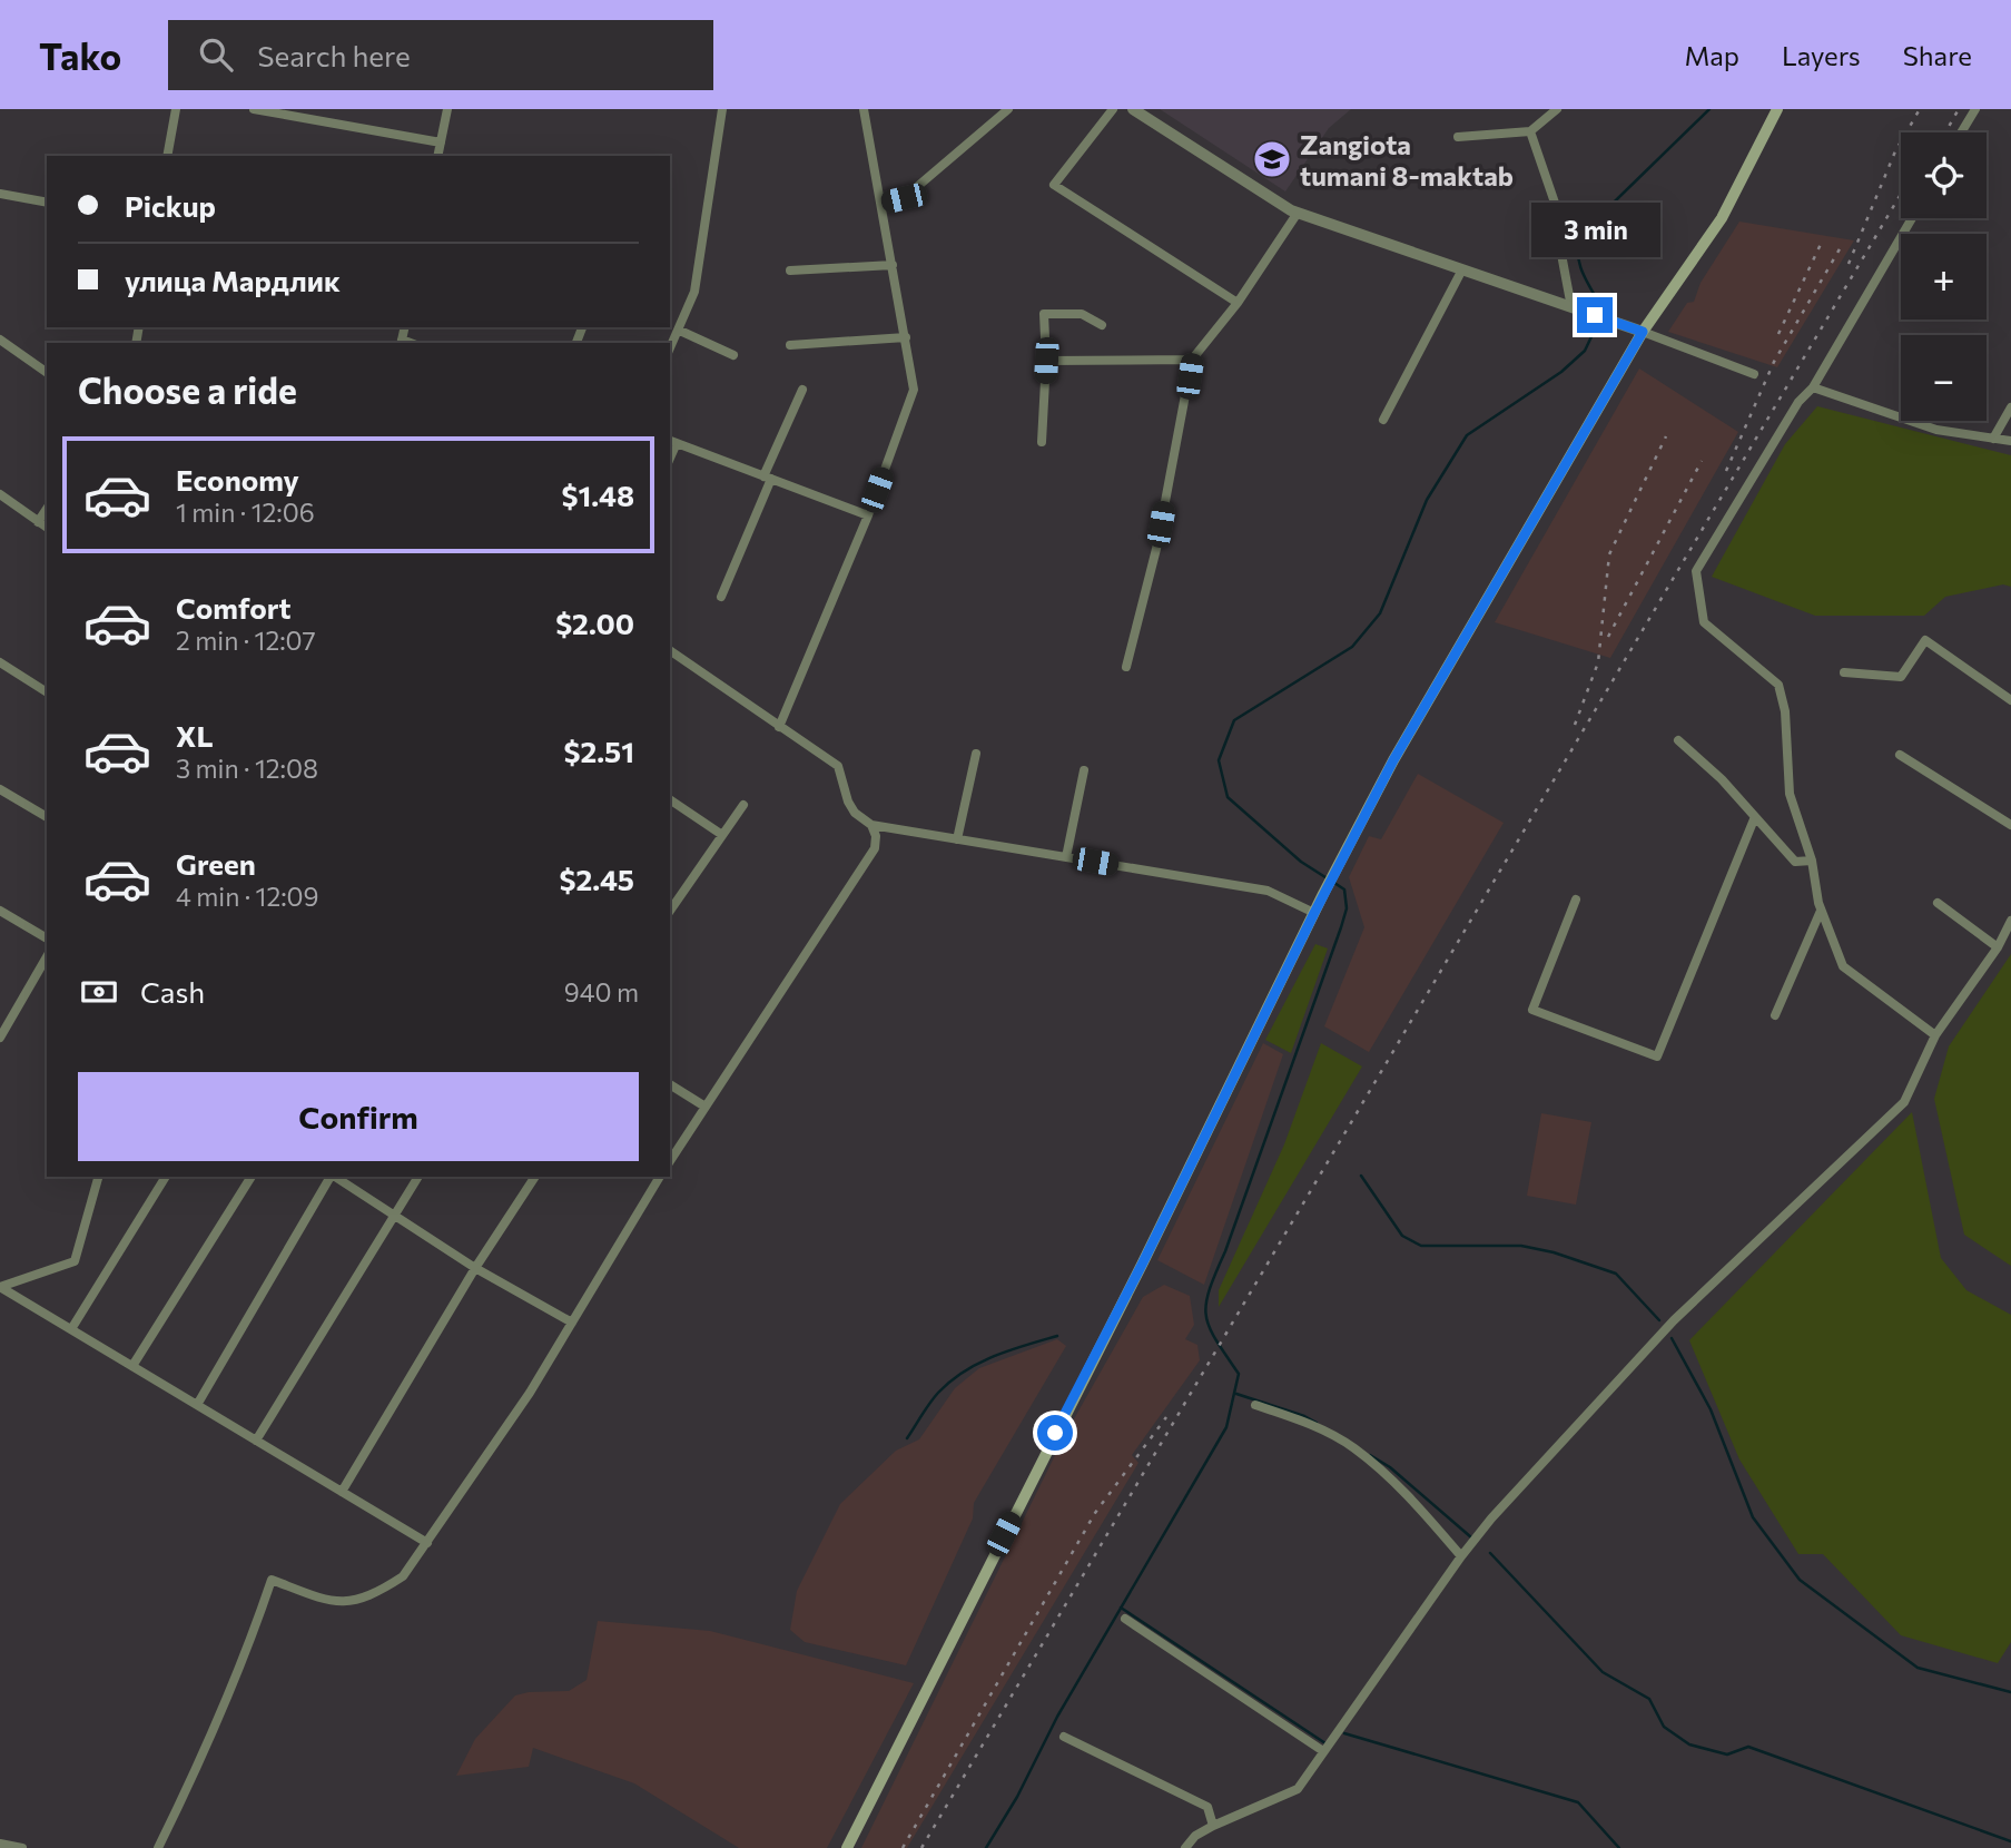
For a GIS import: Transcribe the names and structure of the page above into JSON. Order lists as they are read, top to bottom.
{
  "places": {
    "school or university": ["Zangiota tumani 8-maktab"]
  },
  "page": {
    "header": "Tako",
    "search": "Search here",
    "nav": ["Map", "Layers", "Share"],
    "map_buttons": ["+", "−"],
    "banner": ["Pickup", "улица Мардлик"],
    "bubble": "3 min",
    "heading": "Choose a ride",
    "list": [
      {
        "name": "Economy",
        "note": "1 min · 12:06",
        "value": "$1.48"
      },
      {
        "name": "Comfort",
        "note": "2 min · 12:07",
        "value": "$2.00"
      },
      {
        "name": "XL",
        "note": "3 min · 12:08",
        "value": "$2.51"
      },
      {
        "name": "Green",
        "note": "4 min · 12:09",
        "value": "$2.45"
      }
    ],
    "pay": ["Cash", "940 m"],
    "buttons": "Confirm"
  }
}
